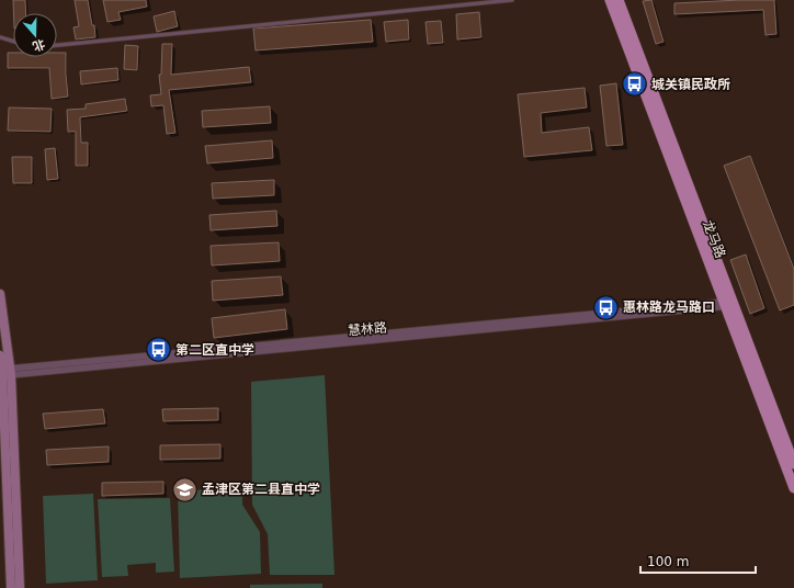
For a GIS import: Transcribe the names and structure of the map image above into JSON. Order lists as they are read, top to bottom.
{
  "streets": {
    "main road": ["龙马路"],
    "street": ["慧林路"]
  },
  "crossings": [
    ["龙马路", "慧林路"]
  ],
  "places": {
    "bus stop": ["城关镇民政所", "惠林路龙马路口", "第二区直中学"],
    "school or university": ["孟津区第二县直中学"]
  },
  "scale_bar": "100 m",
  "north": "bottom"
}
